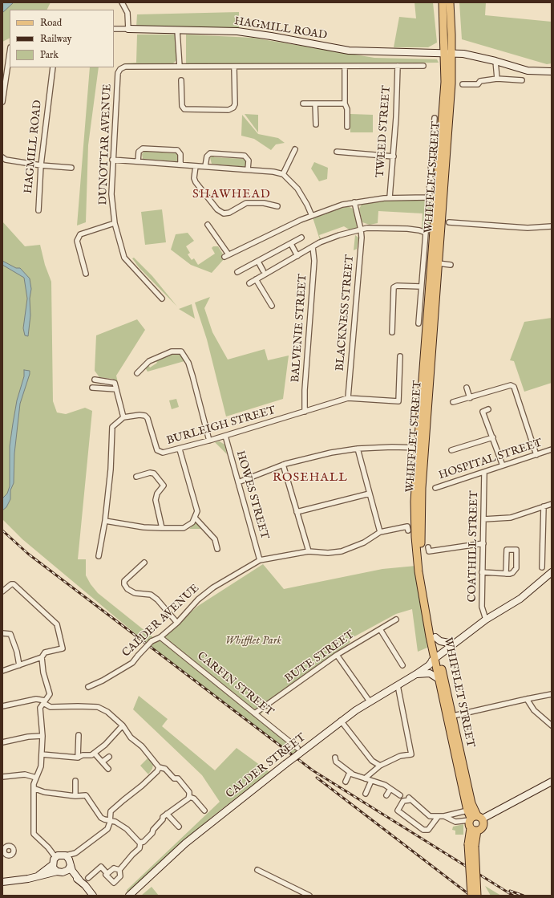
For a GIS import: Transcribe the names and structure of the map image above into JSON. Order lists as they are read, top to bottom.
{
  "streets": {
    "main road": ["WHIFFLET STREET"],
    "street": [
      "HAGMILL ROAD",
      "TWEED STREET",
      "DUNOTTAR AVENUE",
      "BLACKNESS STREET",
      "BALVENIE STREET",
      "BURLEIGH STREET",
      "HOSPITAL STREET",
      "HOWES STREET",
      "COATHILL STREET",
      "CALDER AVENUE",
      "BUTE STREET",
      "CARFIN STREET",
      "CALDER STREET"
    ]
  },
  "crossings": [
    ["HAGMILL ROAD", "WHIFFLET STREET"],
    ["TWEED STREET", "DUNOTTAR AVENUE"],
    ["WHIFFLET STREET", "CALDER STREET"],
    ["BLACKNESS STREET", "BURLEIGH STREET"],
    ["BALVENIE STREET", "BURLEIGH STREET"],
    ["BURLEIGH STREET", "HOWES STREET"],
    ["HOSPITAL STREET", "COATHILL STREET"],
    ["HOWES STREET", "CALDER AVENUE"],
    ["COATHILL STREET", "CALDER STREET"],
    ["CALDER AVENUE", "CARFIN STREET"],
    ["BUTE STREET", "CARFIN STREET"],
    ["CARFIN STREET", "CALDER STREET"]
  ],
  "districts": ["SHAWHEAD", "ROSEHALL"],
  "parks": ["Whifflet Park"],
  "legend": ["Road", "Railway", "Park"]
}
